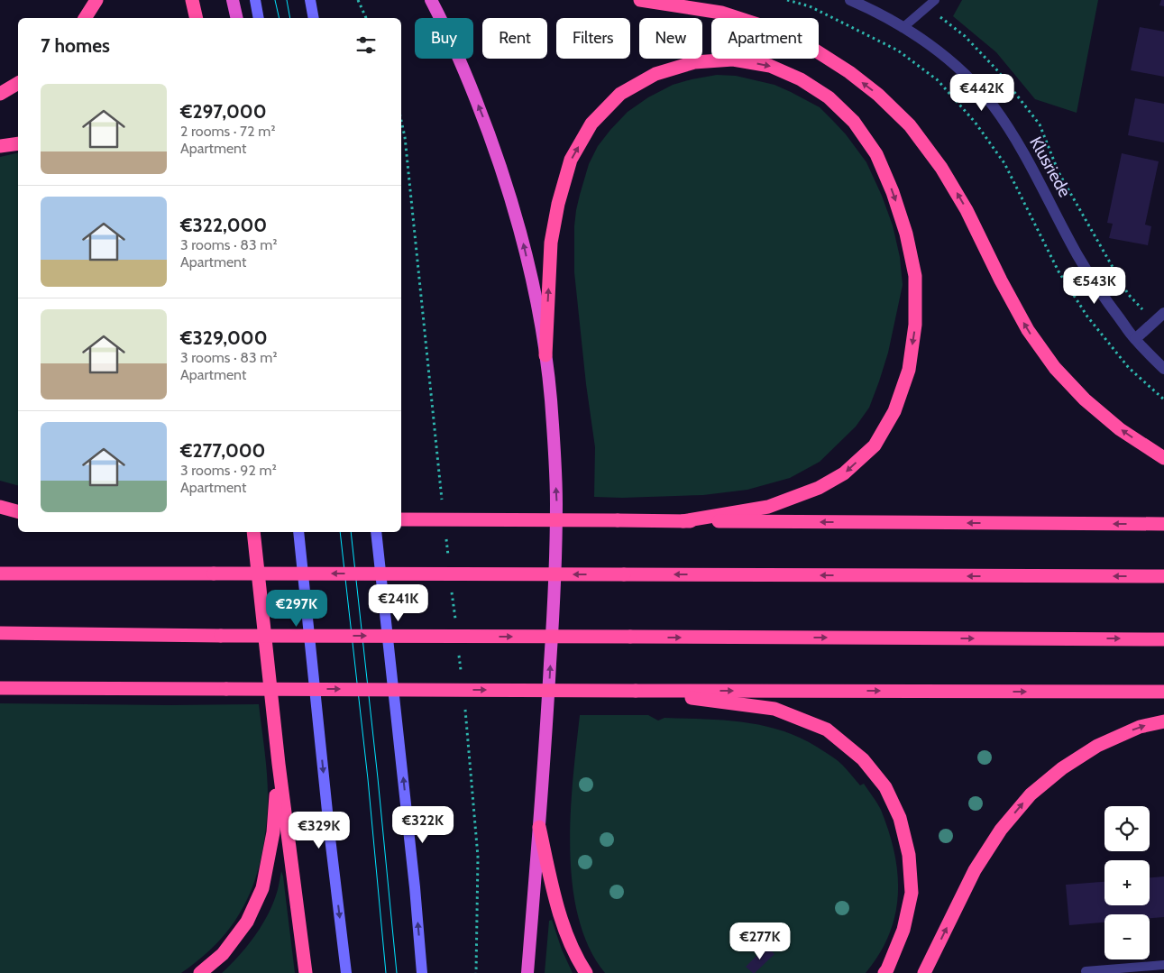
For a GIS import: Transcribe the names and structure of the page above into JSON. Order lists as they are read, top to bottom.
{
  "streets": {
    "street": ["Klusriede"]
  },
  "page": {
    "chip": [
      "Buy",
      "Rent",
      "Filters",
      "New",
      "Apartment"
    ],
    "heading": "7 homes",
    "list": [
      {
        "name": "€297,000",
        "note": "2 rooms · 72 m² · Apartment"
      },
      {
        "name": "€322,000",
        "note": "3 rooms · 83 m² · Apartment"
      },
      {
        "name": "€329,000",
        "note": "3 rooms · 83 m² · Apartment"
      },
      {
        "name": "€277,000",
        "note": "3 rooms · 92 m² · Apartment"
      }
    ],
    "price": [
      "€442K",
      "€543K",
      "€241K",
      "€297K",
      "€322K",
      "€329K",
      "€277K"
    ],
    "map_buttons": ["+", "−"]
  }
}
